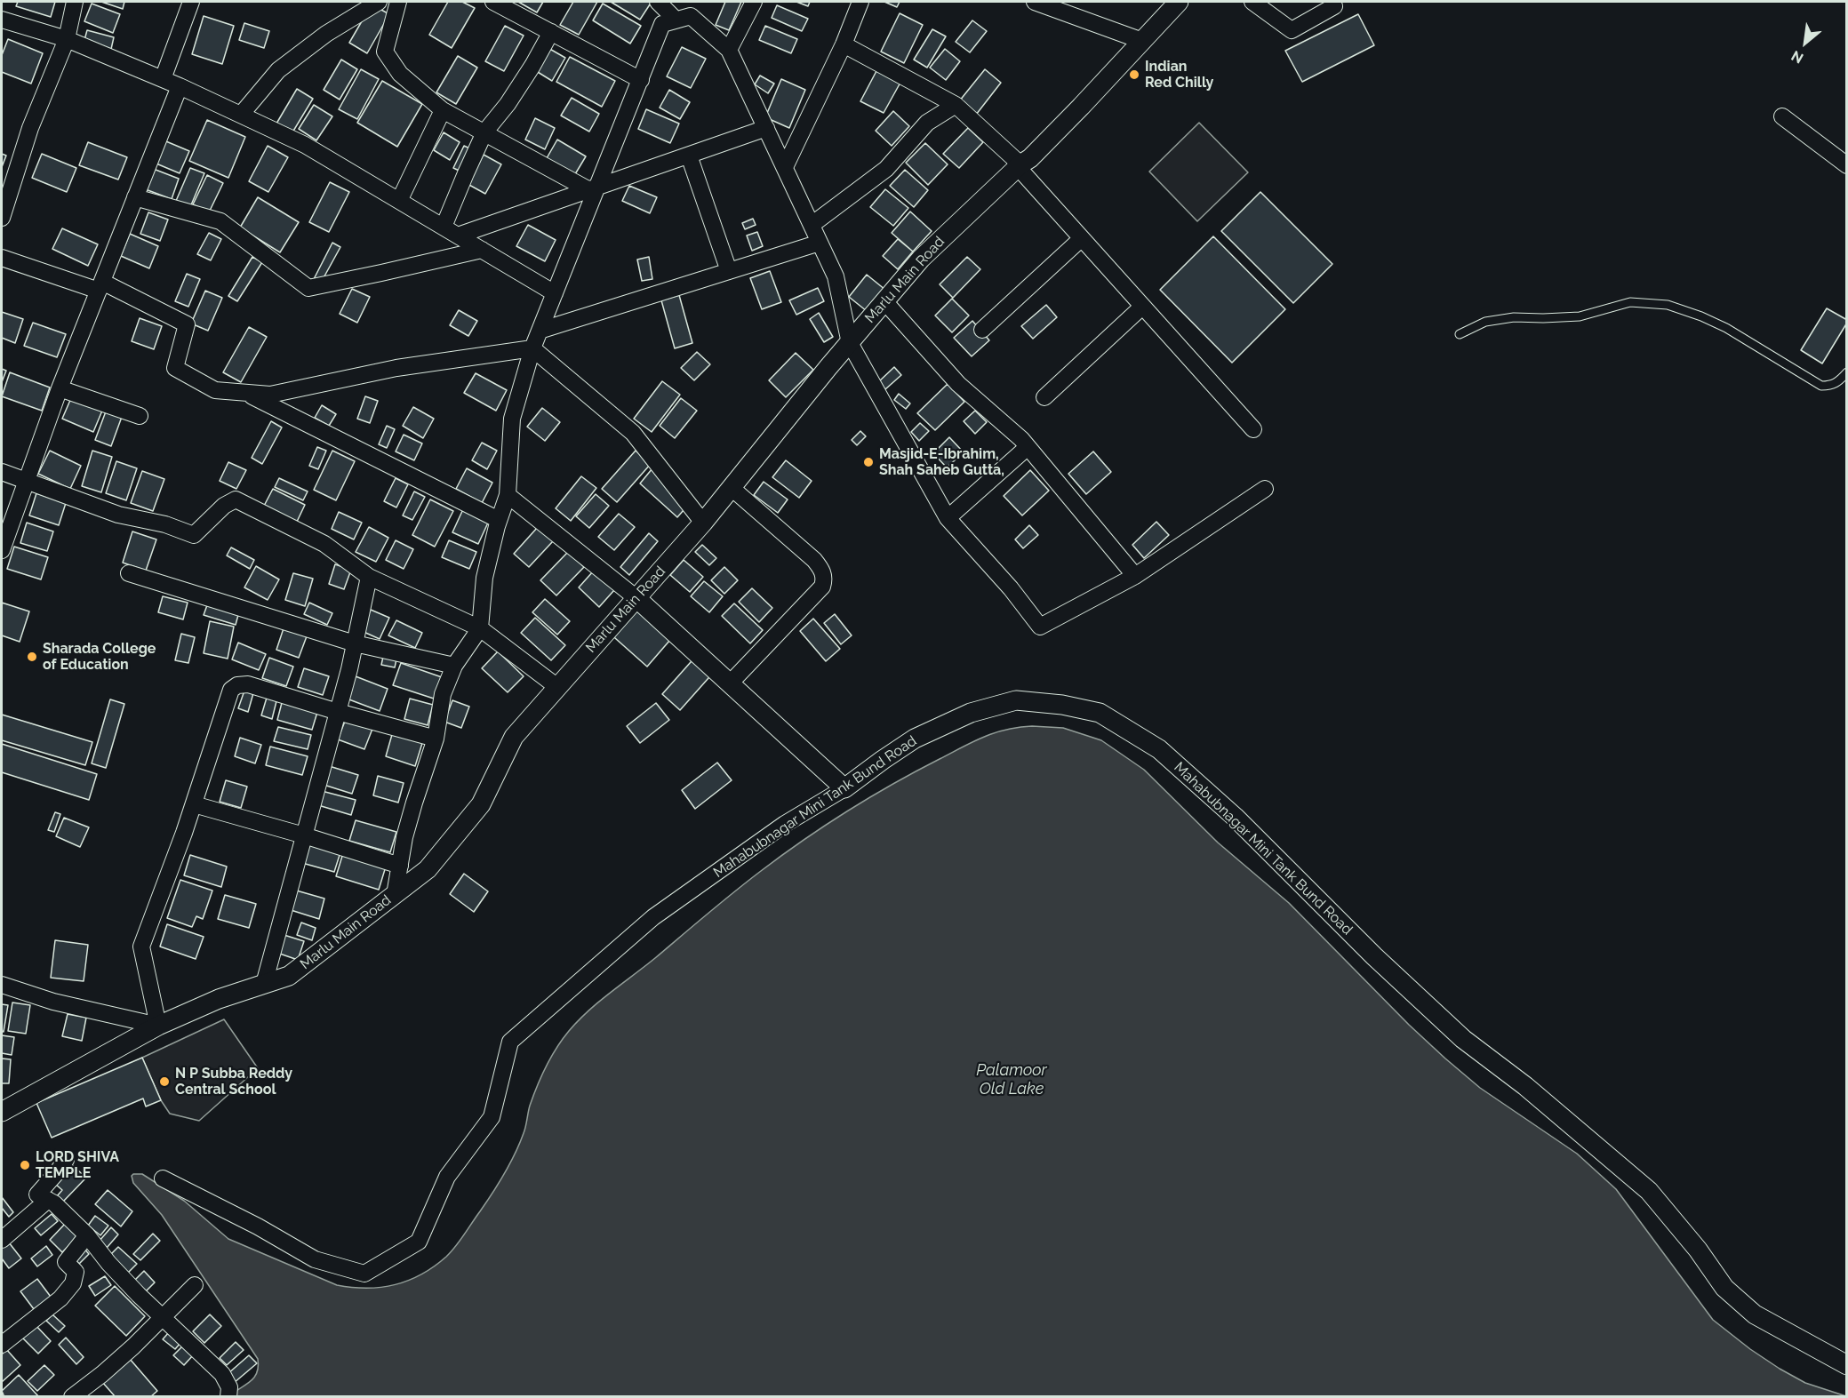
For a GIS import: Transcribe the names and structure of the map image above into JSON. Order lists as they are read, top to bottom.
{
  "streets": {
    "street": ["Marlu Main Road", "Mahabubnagar Mini Tank Bund Road"]
  },
  "water": ["Palamoor Old Lake"],
  "places": [
    "Indian Red Chilly",
    "Masjid-E-Ibrahim, Shah Saheb Gutta,",
    "Sharada College of Education",
    "N P Subba Reddy Central School",
    "LORD SHIVA TEMPLE"
  ],
  "north": "bottom left"
}
